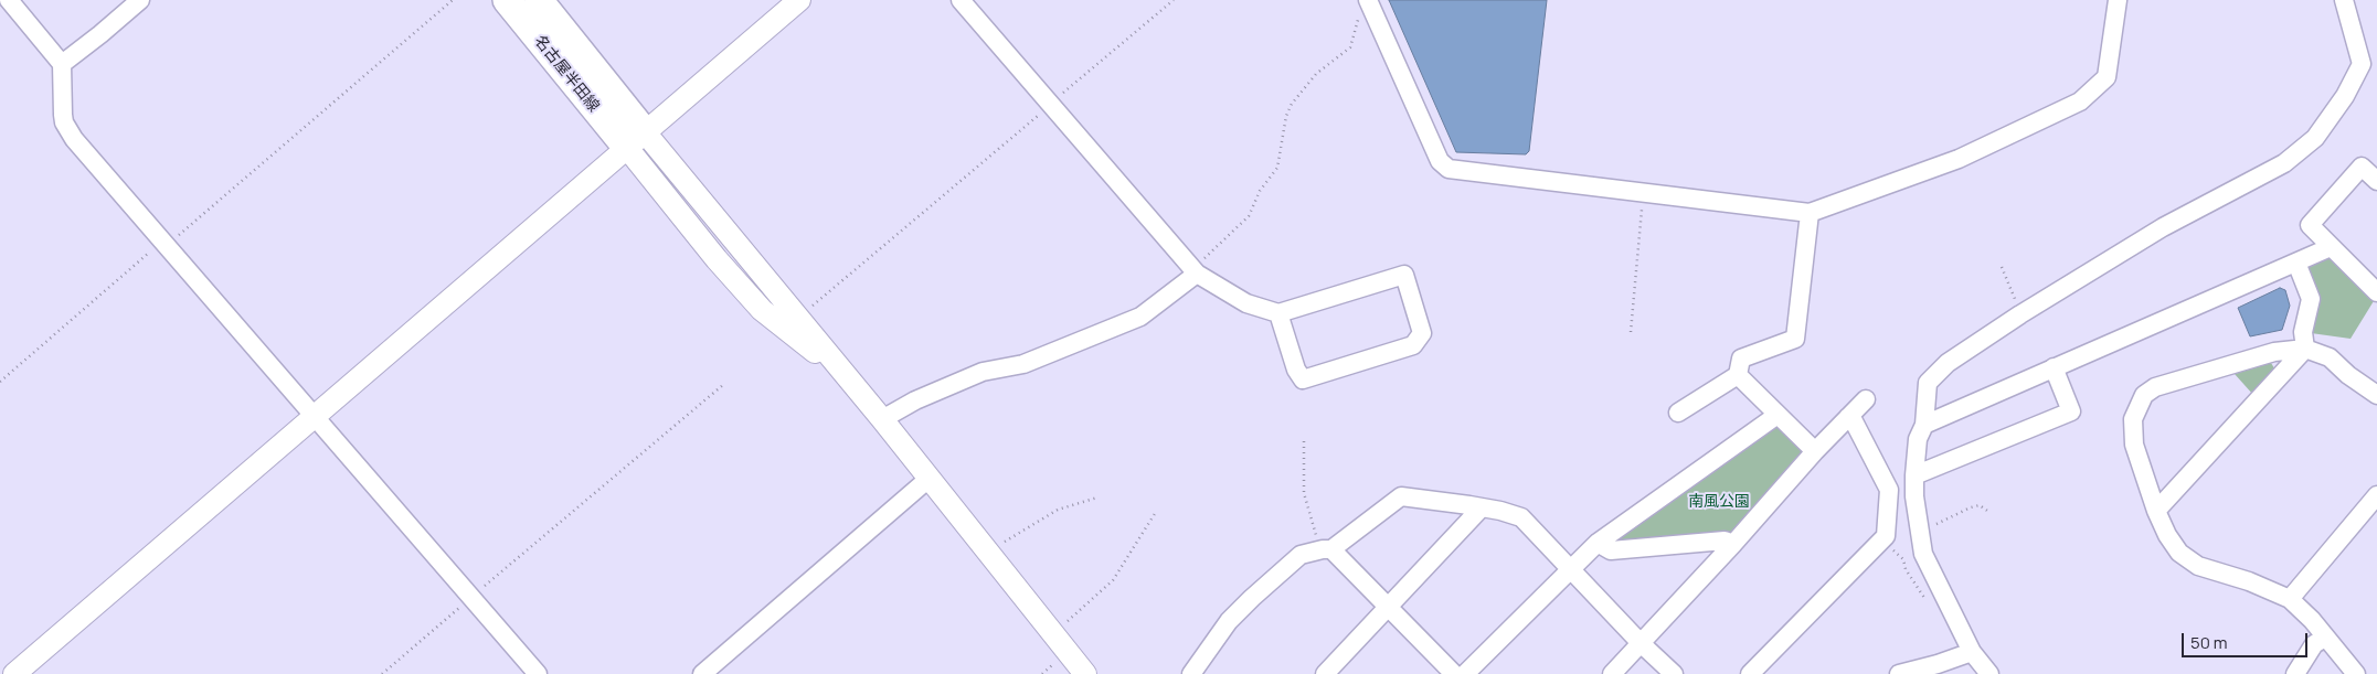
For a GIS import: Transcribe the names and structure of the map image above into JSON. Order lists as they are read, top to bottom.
{
  "streets": {
    "main road": ["名古屋半田線"]
  },
  "parks": ["南風公園"],
  "scale_bar": "50 m"
}
